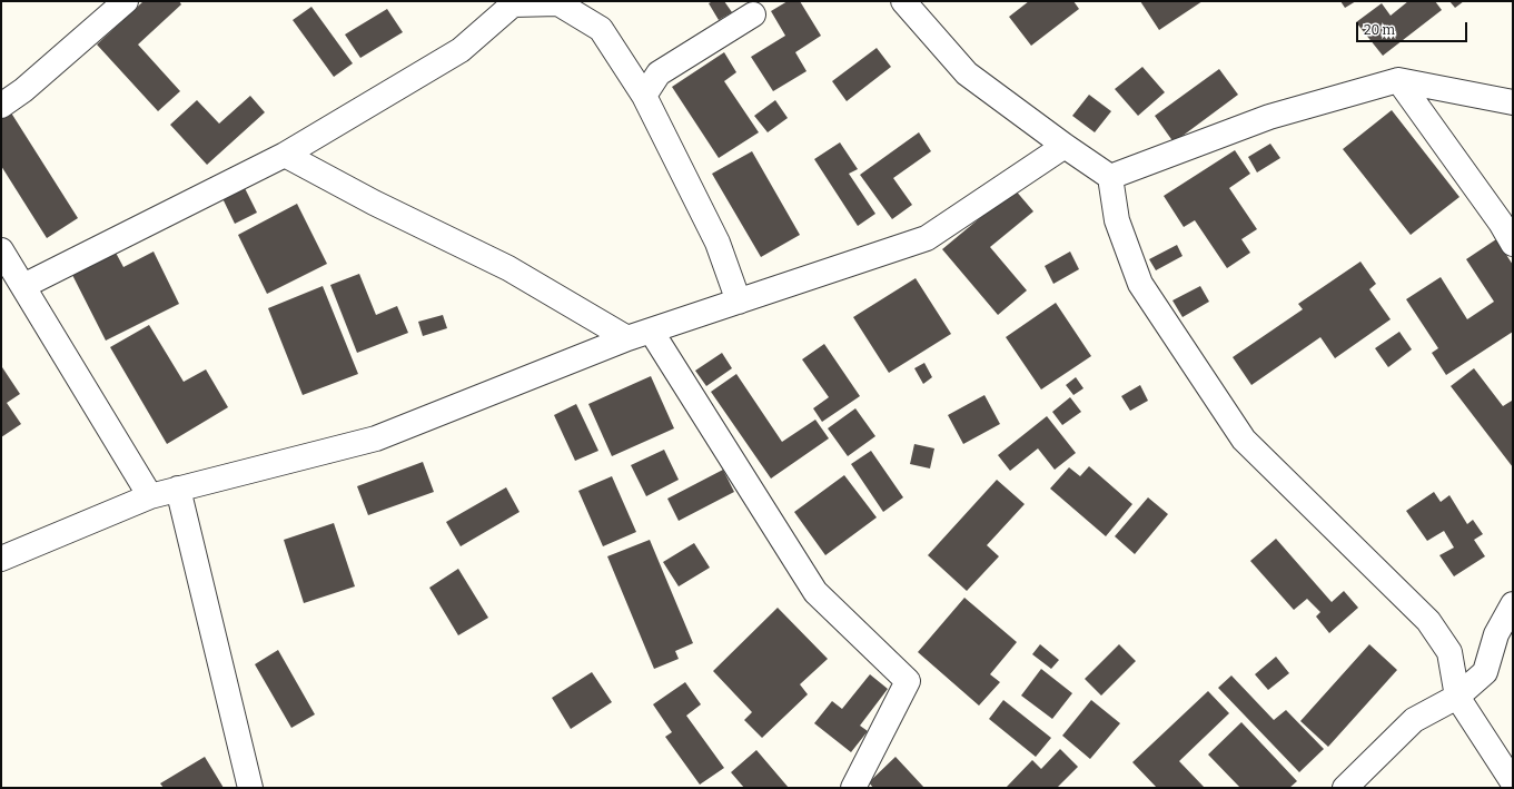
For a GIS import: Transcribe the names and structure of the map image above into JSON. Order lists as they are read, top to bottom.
{
  "scale_bar": "20 m"
}
